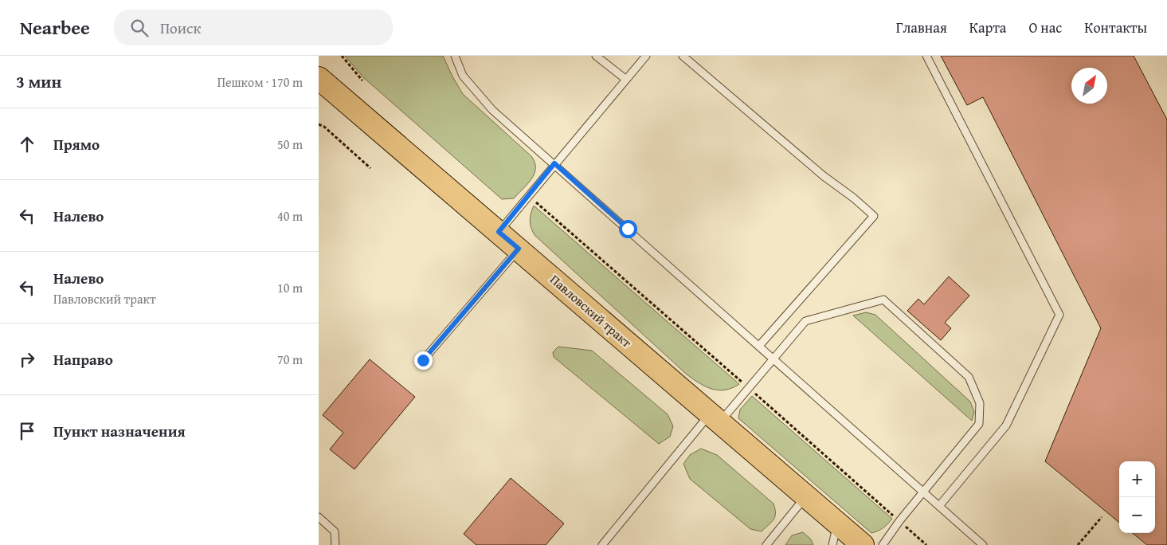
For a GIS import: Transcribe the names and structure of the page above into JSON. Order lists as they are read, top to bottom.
{
  "streets": {
    "main road": ["Павловский тракт"]
  },
  "north": "top right",
  "page": {
    "header": "Nearbee",
    "search": "Поиск",
    "nav": [
      "Главная",
      "Карта",
      "О нас",
      "Контакты"
    ],
    "heading": ["3 мин", "Пешком · 170 m"],
    "list": [
      ["Прямо", "50 m"],
      ["Налево", "40 m"],
      ["Налево", "Павловский тракт", "10 m"],
      ["Направо", "70 m"],
      "Пункт назначения"
    ],
    "map_buttons": ["+", "−"]
  }
}
